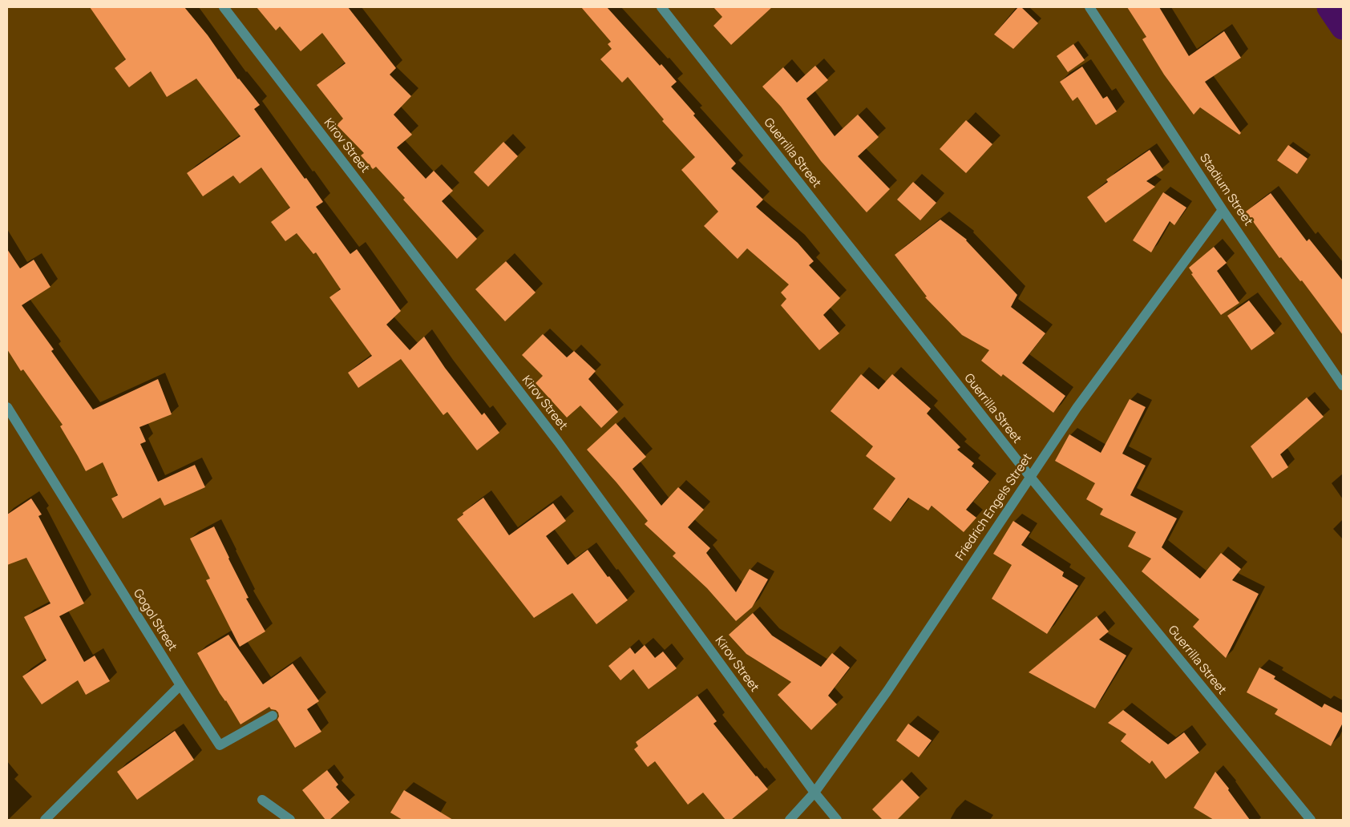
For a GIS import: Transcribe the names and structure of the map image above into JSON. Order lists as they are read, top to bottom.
{
  "streets": {
    "street": [
      "Kirov Street",
      "Guerrilla Street",
      "Stadium Street",
      "Friedrich Engels Street",
      "Gogol Street"
    ]
  },
  "crossings": [
    ["Kirov Street", "Friedrich Engels Street"],
    ["Guerrilla Street", "Friedrich Engels Street"],
    ["Stadium Street", "Friedrich Engels Street"]
  ]
}
